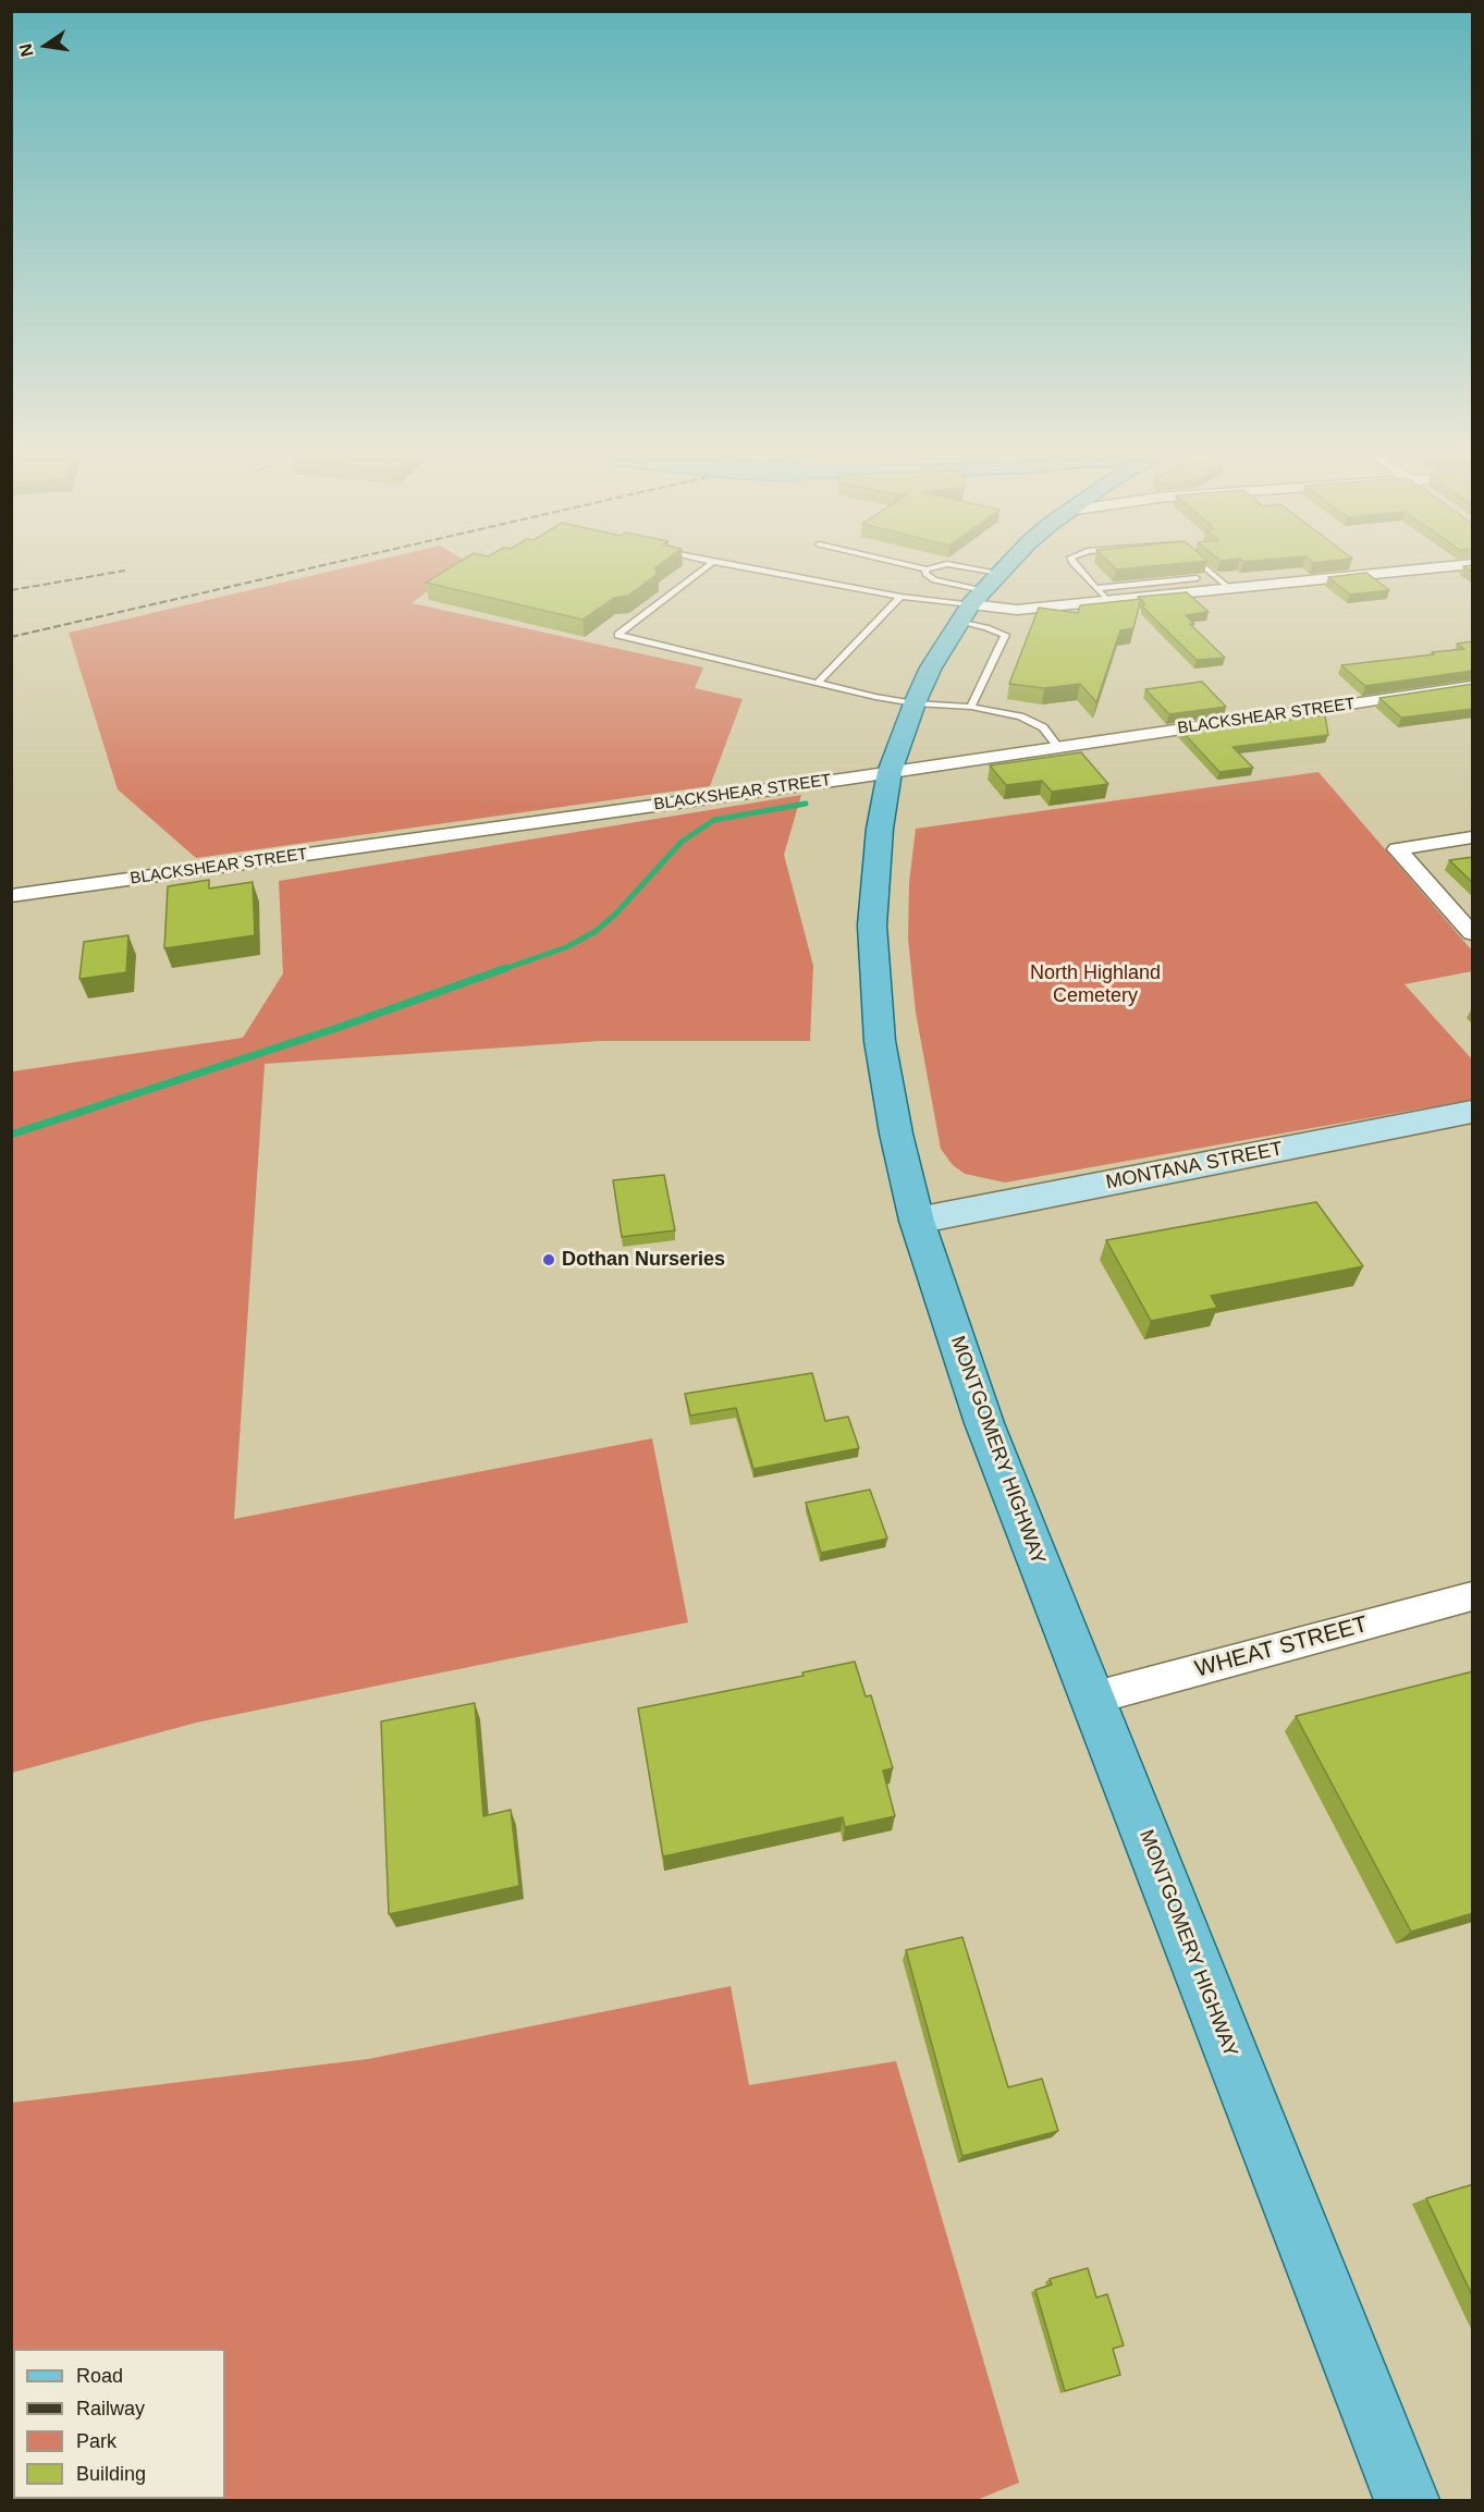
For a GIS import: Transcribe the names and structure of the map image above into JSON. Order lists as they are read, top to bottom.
{
  "streets": {
    "main road": ["MONTGOMERY HIGHWAY"],
    "street": ["BLACKSHEAR STREET", "MONTANA STREET", "WHEAT STREET"]
  },
  "crossings": [
    ["BLACKSHEAR STREET", "MONTGOMERY HIGHWAY"],
    ["MONTANA STREET", "MONTGOMERY HIGHWAY"],
    ["MONTGOMERY HIGHWAY", "WHEAT STREET"]
  ],
  "parks": ["North Highland Cemetery"],
  "places": ["Dothan Nurseries"],
  "legend": [
    "Road",
    "Railway",
    "Park",
    "Building"
  ],
  "north": "left"
}
